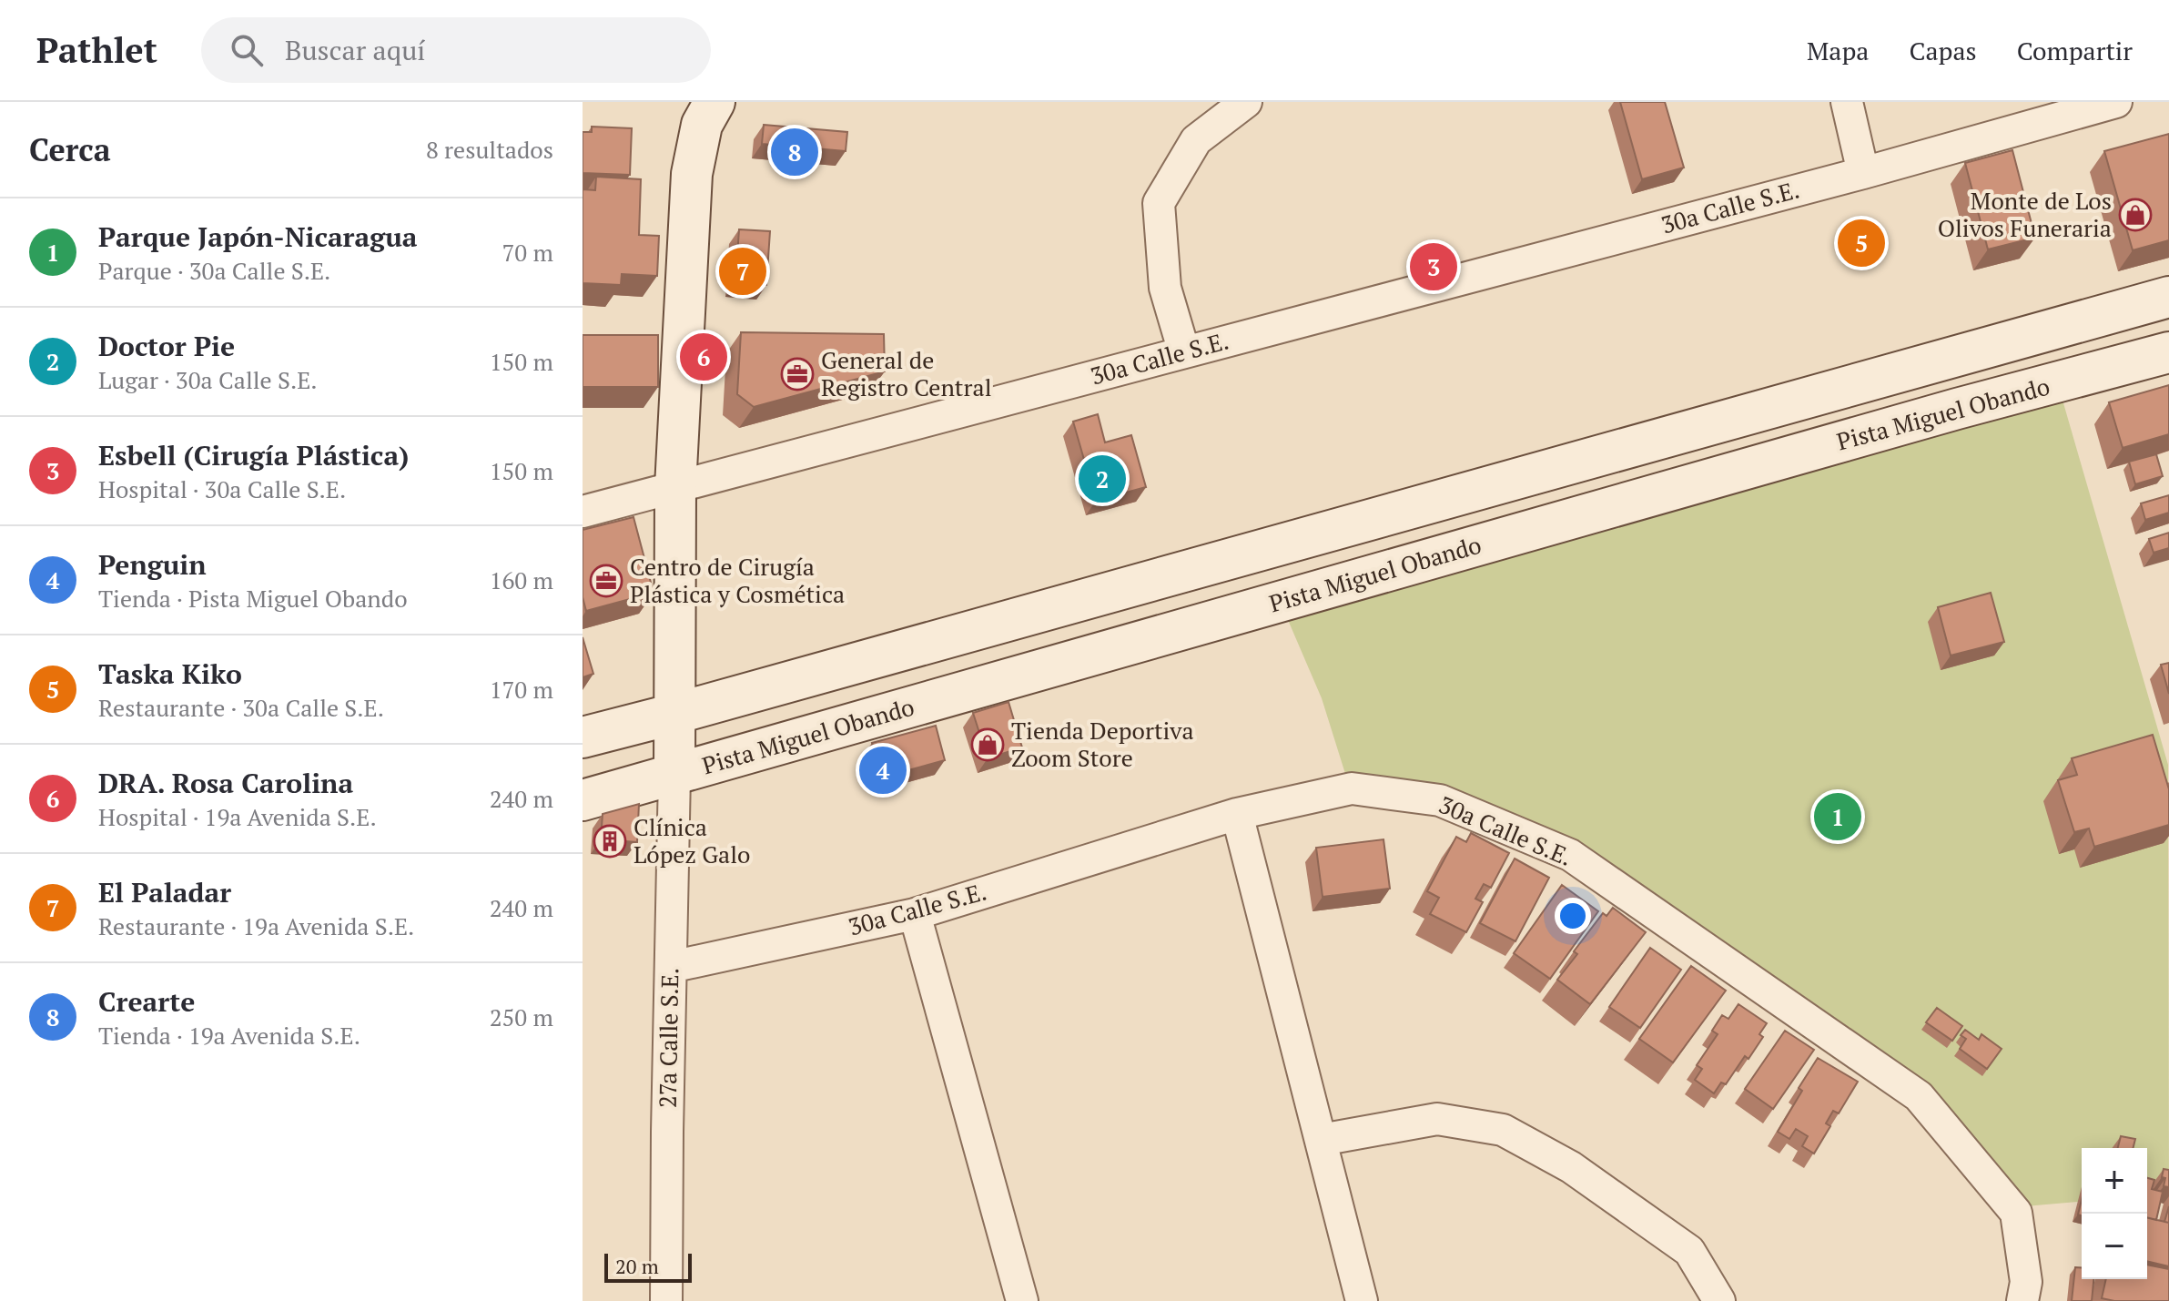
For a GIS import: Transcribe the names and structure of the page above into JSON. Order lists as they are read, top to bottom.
{
  "streets": {
    "main road": ["Pista Miguel Obando"],
    "street": ["30a Calle S.E.", "27a Calle S.E."]
  },
  "crossings": [
    ["30a Calle S.E.", "27a Calle S.E."],
    ["Pista Miguel Obando", "27a Calle S.E."]
  ],
  "places": {
    "shop": ["Monte de Los Olivos Funeraria", "Tienda Deportiva Zoom Store"],
    "office": ["General de Registro Central", "Centro de Cirugía Plástica y Cosmética"],
    "building": ["Clínica López Galo"]
  },
  "scale_bar": "20 m",
  "page": {
    "header": "Pathlet",
    "search": "Buscar aquí",
    "nav": ["Mapa", "Capas", "Compartir"],
    "heading": ["Cerca", "8 resultados"],
    "pins": [
      "8",
      "5",
      "3",
      "7",
      "6",
      "2",
      "4",
      "1"
    ],
    "list": [
      {
        "mark": "1",
        "name": "Parque Japón-Nicaragua",
        "note": "Parque · 30a Calle S.E.",
        "value": "70 m"
      },
      {
        "mark": "2",
        "name": "Doctor Pie",
        "note": "Lugar · 30a Calle S.E.",
        "value": "150 m"
      },
      {
        "mark": "3",
        "name": "Esbell (Cirugía Plástica)",
        "note": "Hospital · 30a Calle S.E.",
        "value": "150 m"
      },
      {
        "mark": "4",
        "name": "Penguin",
        "note": "Tienda · Pista Miguel Obando",
        "value": "160 m"
      },
      {
        "mark": "5",
        "name": "Taska Kiko",
        "note": "Restaurante · 30a Calle S.E.",
        "value": "170 m"
      },
      {
        "mark": "6",
        "name": "DRA. Rosa Carolina",
        "note": "Hospital · 19a Avenida S.E.",
        "value": "240 m"
      },
      {
        "mark": "7",
        "name": "El Paladar",
        "note": "Restaurante · 19a Avenida S.E.",
        "value": "240 m"
      },
      {
        "mark": "8",
        "name": "Crearte",
        "note": "Tienda · 19a Avenida S.E.",
        "value": "250 m"
      }
    ],
    "map_buttons": ["+", "−"],
    "scale": "20 m"
  }
}
